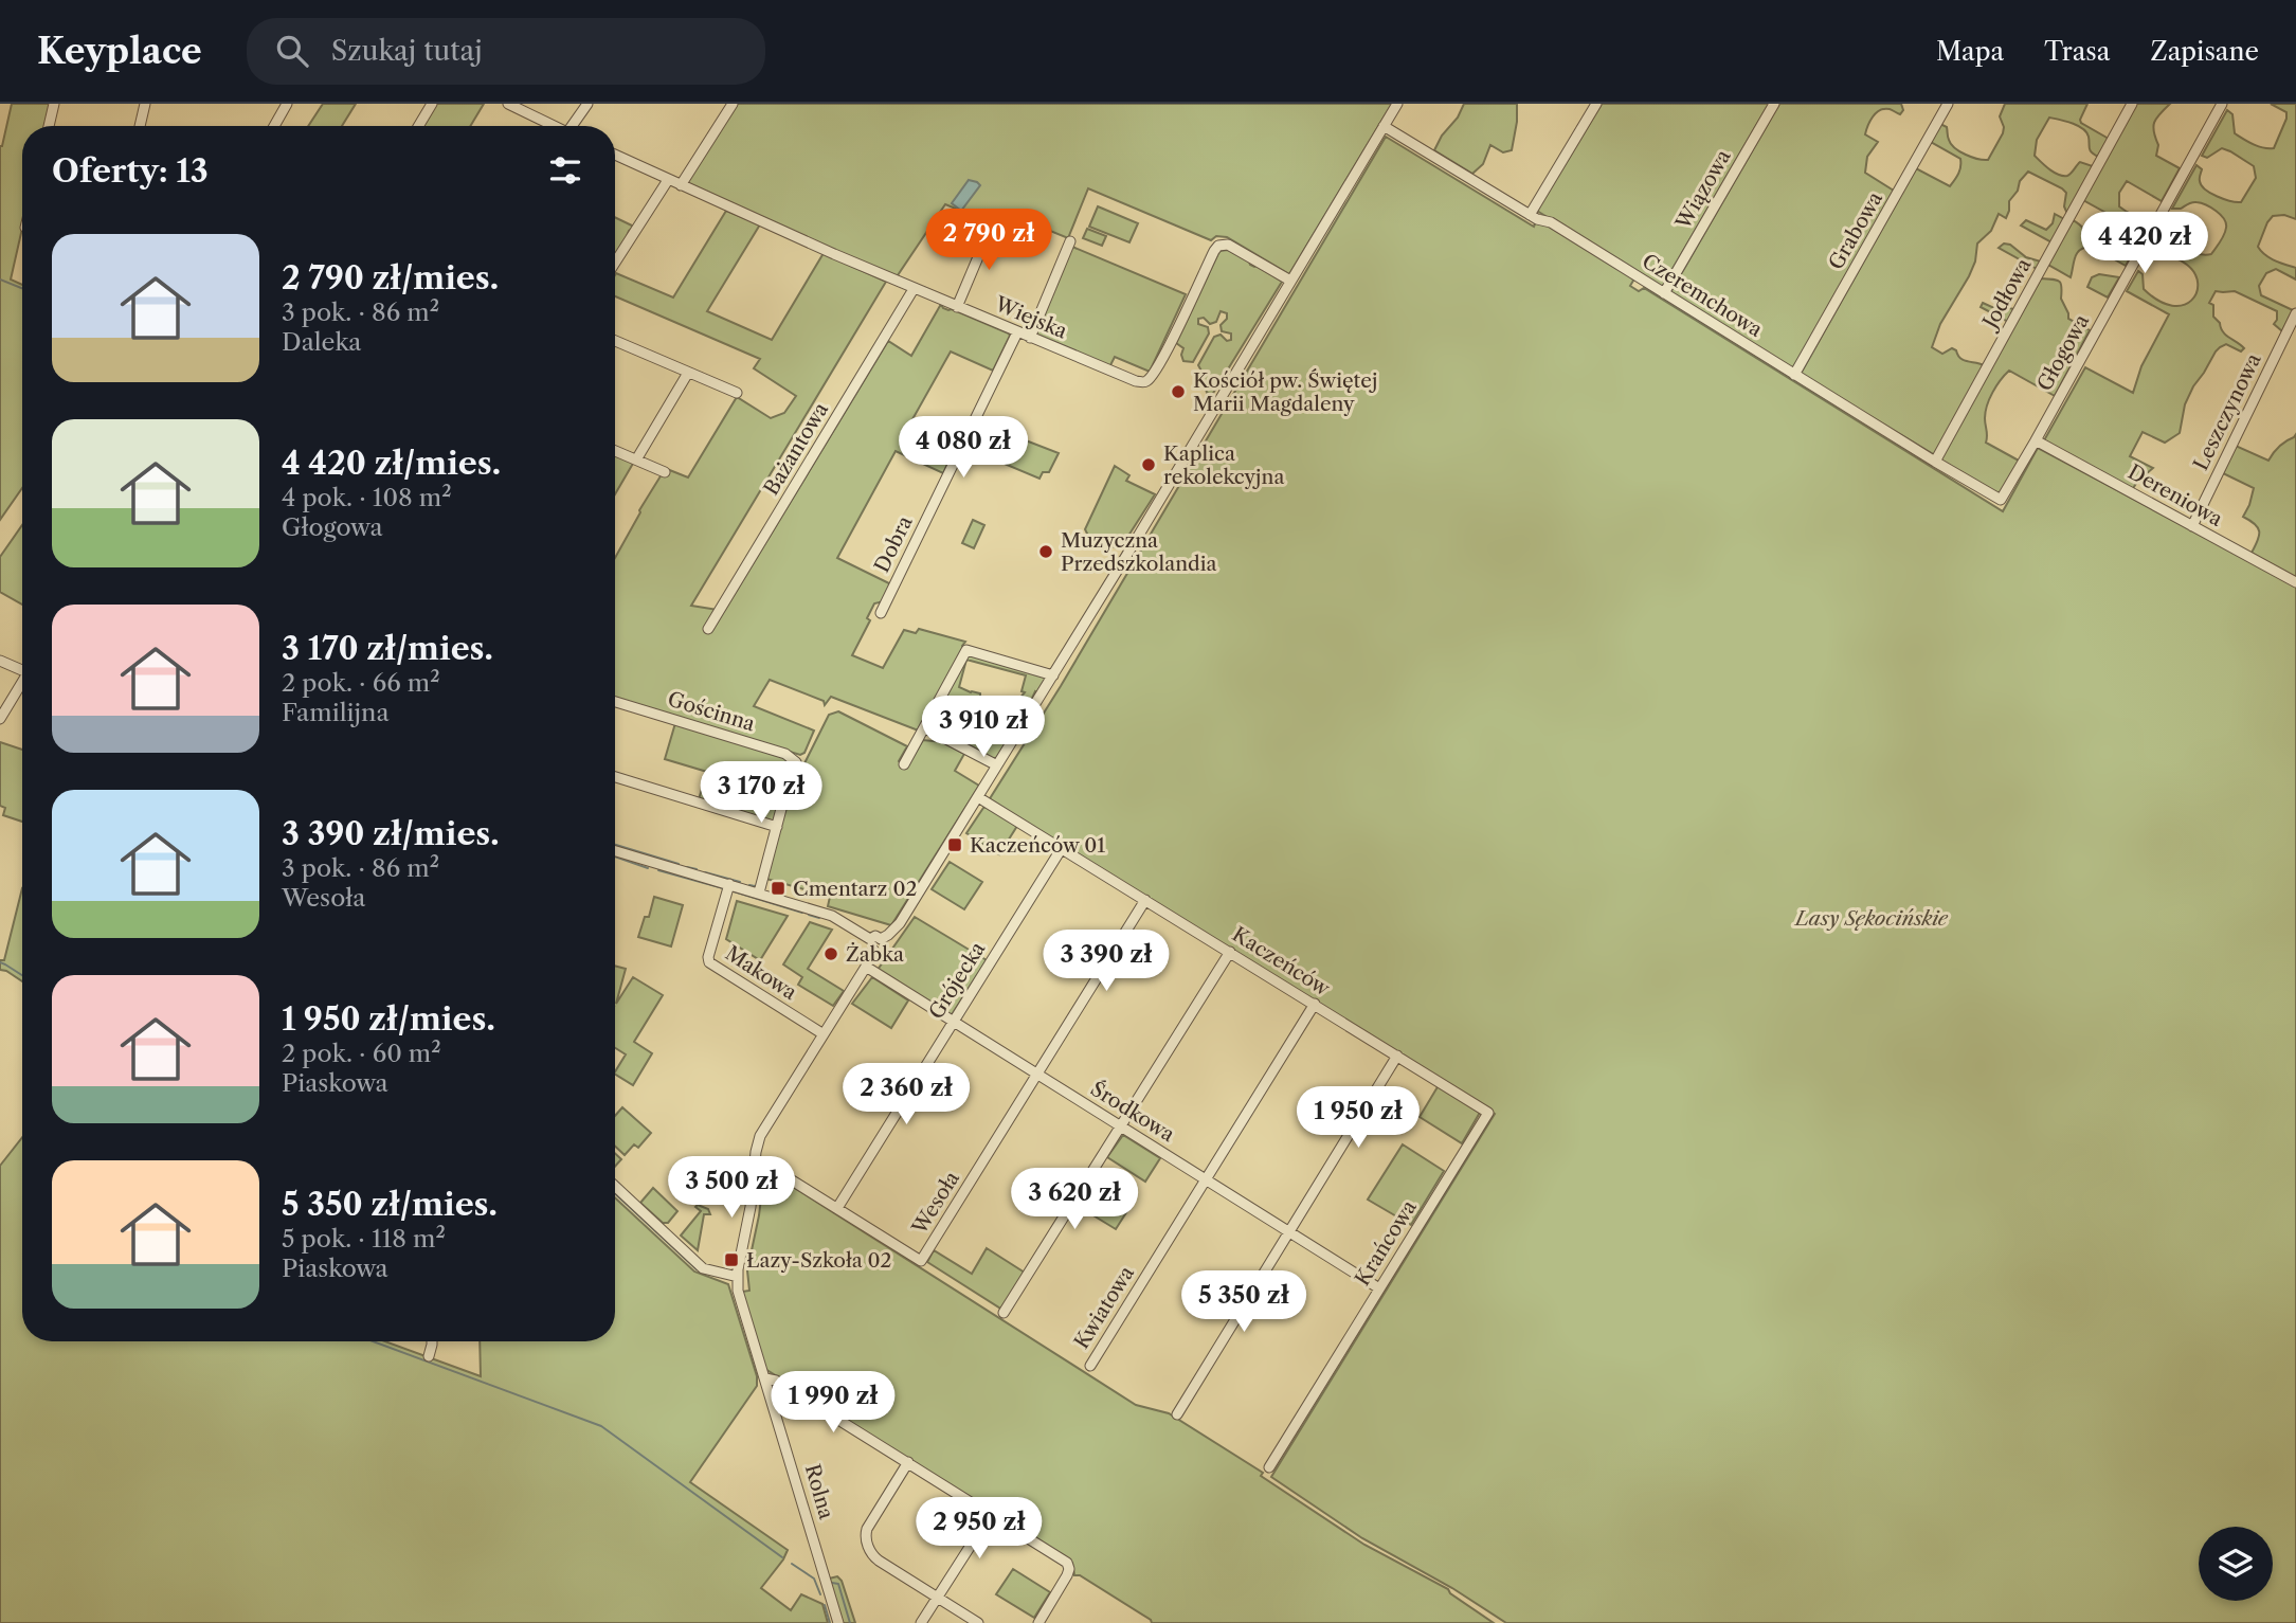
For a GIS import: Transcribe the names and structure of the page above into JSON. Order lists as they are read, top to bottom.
{
  "streets": {
    "street": [
      "Wiązowa",
      "Grabowa",
      "Jodłowa",
      "Czeremchowa",
      "Wiejska",
      "Głogowa",
      "Leszczynowa",
      "Bażantowa",
      "Dereniowa",
      "Dobra",
      "Gościnna",
      "Kaczeńców",
      "Makowa",
      "Grójecka",
      "Środkowa",
      "Wesoła",
      "Krańcowa",
      "Kwiatowa",
      "Rolna"
    ]
  },
  "crossings": [
    ["Wiązowa", "Czeremchowa"],
    ["Grabowa", "Czeremchowa"],
    ["Jodłowa", "Czeremchowa"],
    ["Czeremchowa", "Głogowa"],
    ["Wiejska", "Bażantowa"],
    ["Wiejska", "Dobra"],
    ["Głogowa", "Dereniowa"],
    ["Leszczynowa", "Dereniowa"],
    ["Kaczeńców", "Grójecka"],
    ["Kaczeńców", "Wesoła"],
    ["Kaczeńców", "Krańcowa"],
    ["Kaczeńców", "Kwiatowa"],
    ["Makowa", "Rolna"],
    ["Grójecka", "Środkowa"],
    ["Grójecka", "Wesoła"],
    ["Środkowa", "Wesoła"],
    ["Środkowa", "Krańcowa"],
    ["Środkowa", "Kwiatowa"],
    ["Środkowa", "Rolna"]
  ],
  "parks": ["Lasy Sękocińskie"],
  "places": {
    "other": [
      "Kościół pw. Świętej Marii Magdaleny",
      "Kaplica rekolekcyjna",
      "Muzyczna Przedszkolandia",
      "Żabka"
    ],
    "transit": ["Kaczeńców 01", "Cmentarz 02", "Łazy-Szkoła 02"]
  },
  "page": {
    "header": "Keyplace",
    "search": "Szukaj tutaj",
    "nav": ["Mapa", "Trasa", "Zapisane"],
    "heading": "Oferty: 13",
    "price": [
      "2 790 zł",
      "4 420 zł",
      "4 080 zł",
      "3 910 zł",
      "3 170 zł",
      "3 390 zł",
      "2 360 zł",
      "1 950 zł",
      "3 500 zł",
      "3 620 zł",
      "5 350 zł",
      "1 990 zł",
      "2 950 zł"
    ],
    "list": [
      {
        "name": "2 790 zł/mies.",
        "note": "3 pok. · 86 m² · Daleka"
      },
      {
        "name": "4 420 zł/mies.",
        "note": "4 pok. · 108 m² · Głogowa"
      },
      {
        "name": "3 170 zł/mies.",
        "note": "2 pok. · 66 m² · Familijna"
      },
      {
        "name": "3 390 zł/mies.",
        "note": "3 pok. · 86 m² · Wesoła"
      },
      {
        "name": "1 950 zł/mies.",
        "note": "2 pok. · 60 m² · Piaskowa"
      },
      {
        "name": "5 350 zł/mies.",
        "note": "5 pok. · 118 m² · Piaskowa"
      }
    ]
  }
}
